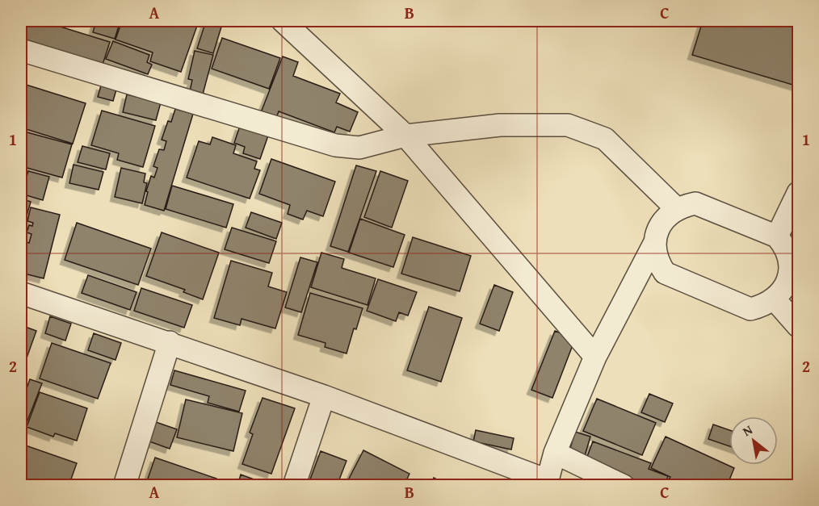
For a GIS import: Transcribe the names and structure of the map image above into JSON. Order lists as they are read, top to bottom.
{
  "north": "top left",
  "grid": {
    "columns": ["A", "B", "C"],
    "rows": ["1", "2"]
  }
}
